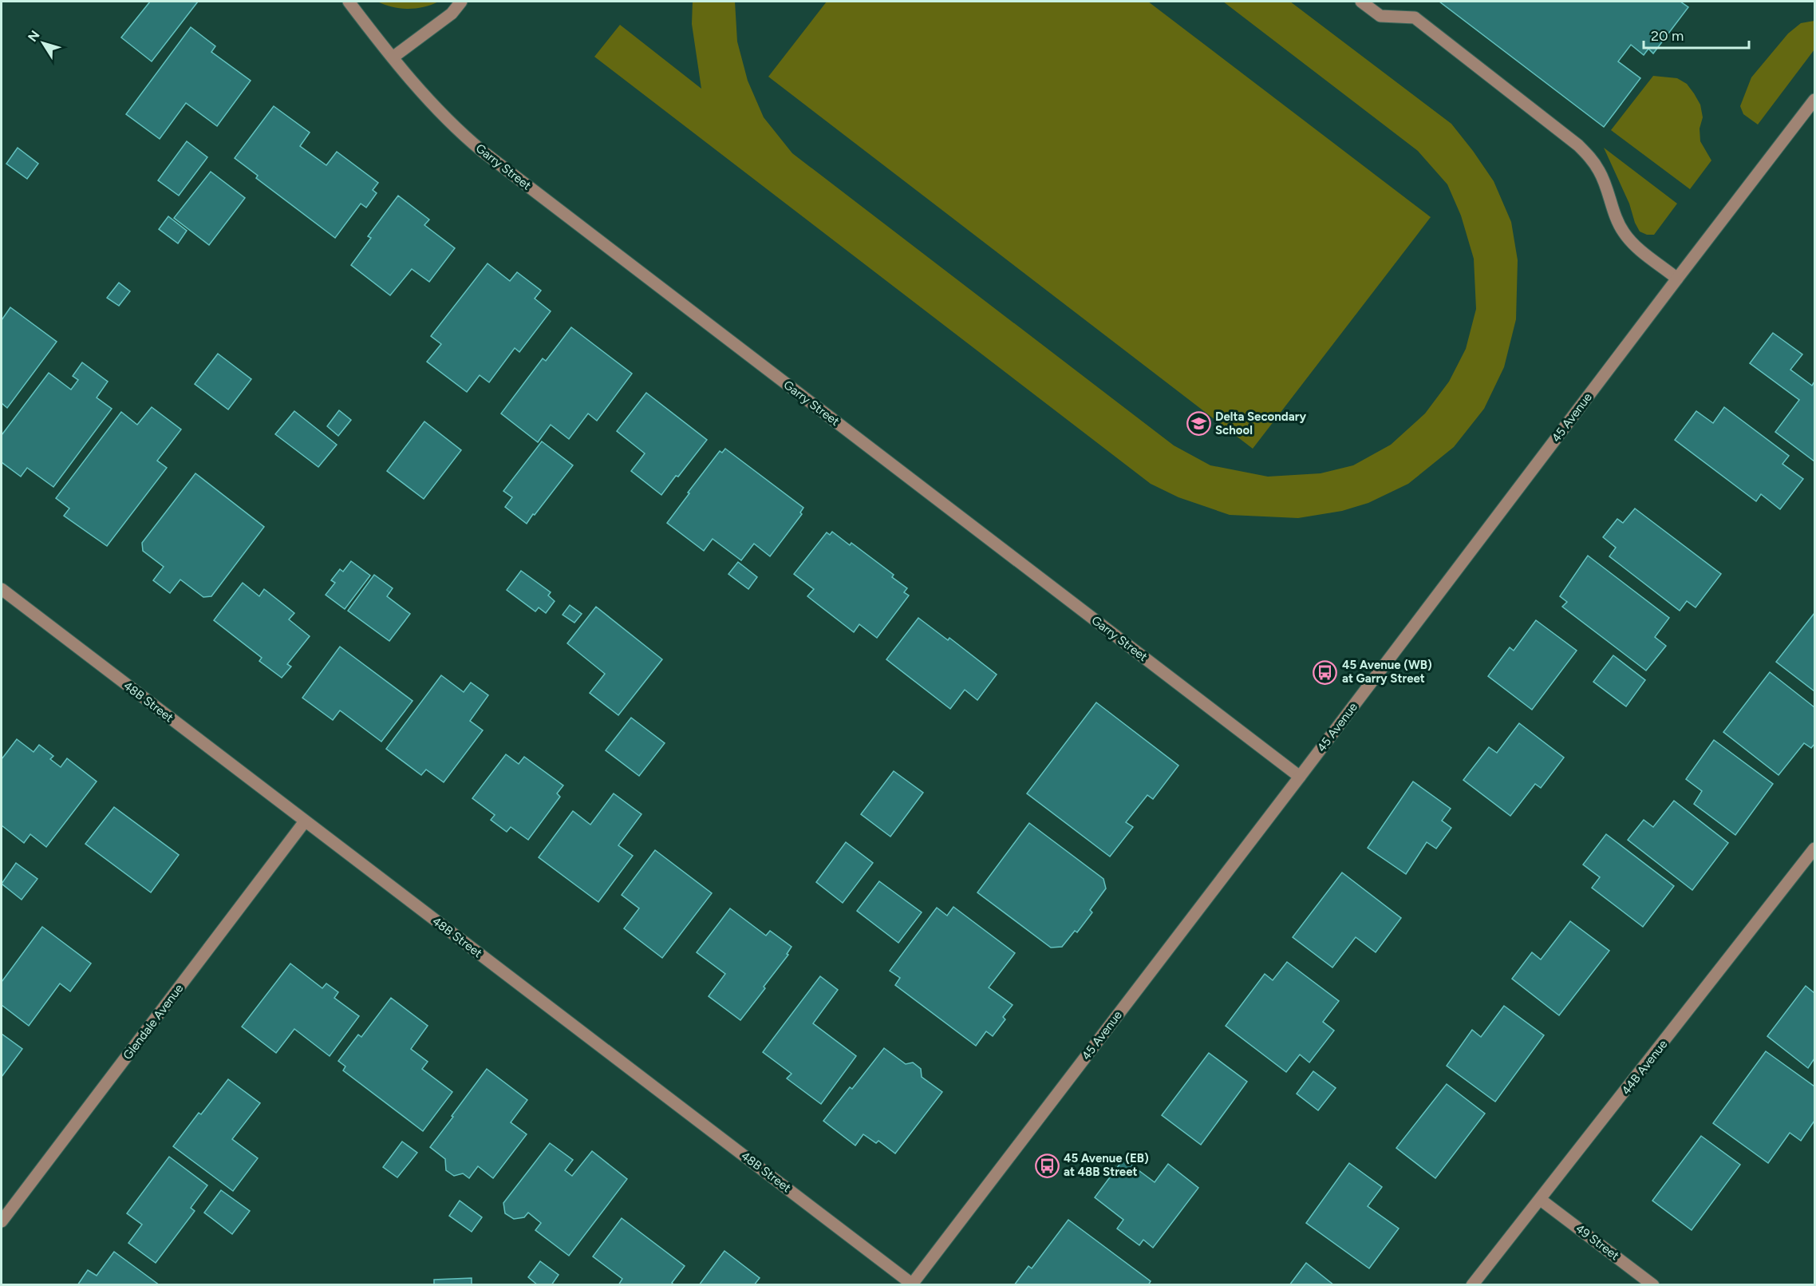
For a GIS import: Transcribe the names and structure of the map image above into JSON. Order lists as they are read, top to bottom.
{
  "streets": {
    "street": [
      "Garry Street",
      "45 Avenue",
      "48B Street",
      "Glendale Avenue",
      "44B Avenue",
      "49 Street"
    ]
  },
  "crossings": [
    ["Garry Street", "45 Avenue"],
    ["45 Avenue", "48B Street"],
    ["48B Street", "Glendale Avenue"],
    ["44B Avenue", "49 Street"]
  ],
  "places": {
    "school or university": ["Delta Secondary School"],
    "bus stop": ["45 Avenue (WB) at Garry Street", "45 Avenue (EB) at 48B Street"]
  },
  "scale_bar": "20 m",
  "north": "top left"
}
